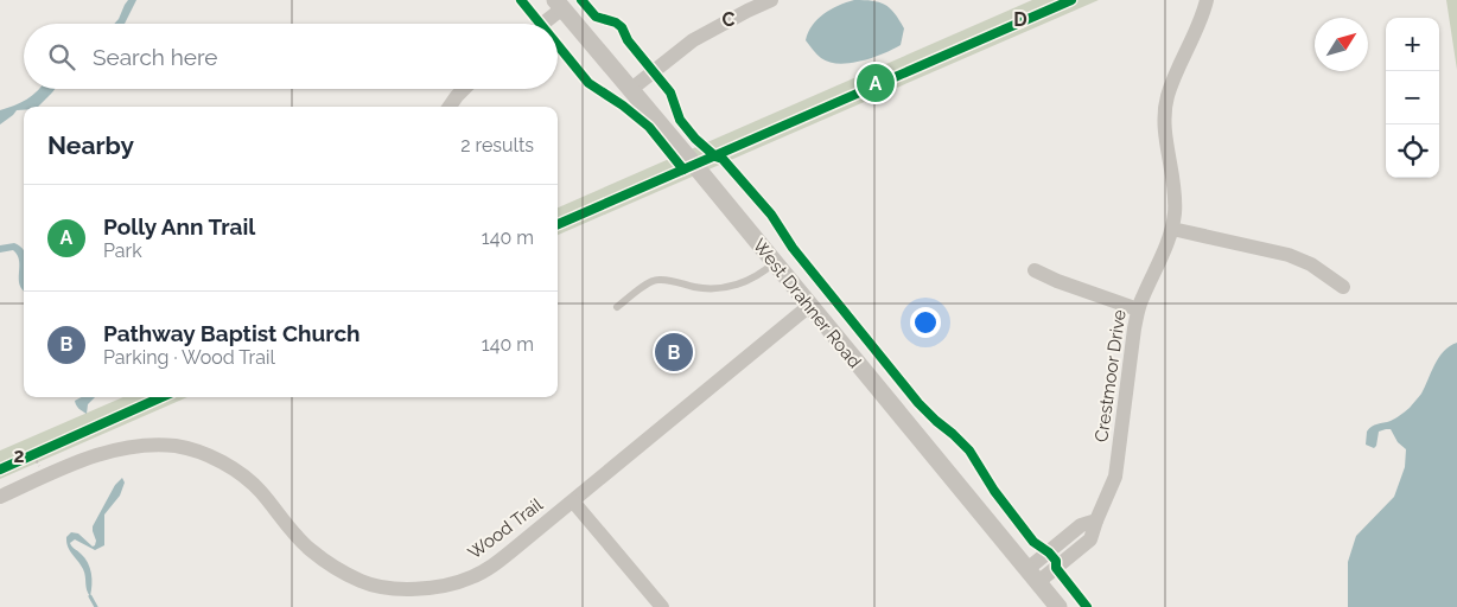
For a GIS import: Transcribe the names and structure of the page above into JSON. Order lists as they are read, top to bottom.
{
  "streets": {
    "street": ["West Drahner Road", "Crestmoor Drive", "Wood Trail"]
  },
  "crossings": [
    ["West Drahner Road", "Crestmoor Drive"],
    ["West Drahner Road", "Wood Trail"]
  ],
  "north": "top right",
  "page": {
    "map_buttons": ["+", "−"],
    "search": "Search here",
    "pins": ["A", "B"],
    "heading": ["Nearby", "2 results"],
    "list": [
      {
        "mark": "A",
        "name": "Polly Ann Trail",
        "note": "Park",
        "value": "140 m"
      },
      {
        "mark": "B",
        "name": "Pathway Baptist Church",
        "note": "Parking · Wood Trail",
        "value": "140 m"
      }
    ]
  },
  "grid": {
    "columns": ["C", "D"],
    "rows": ["2"]
  }
}
